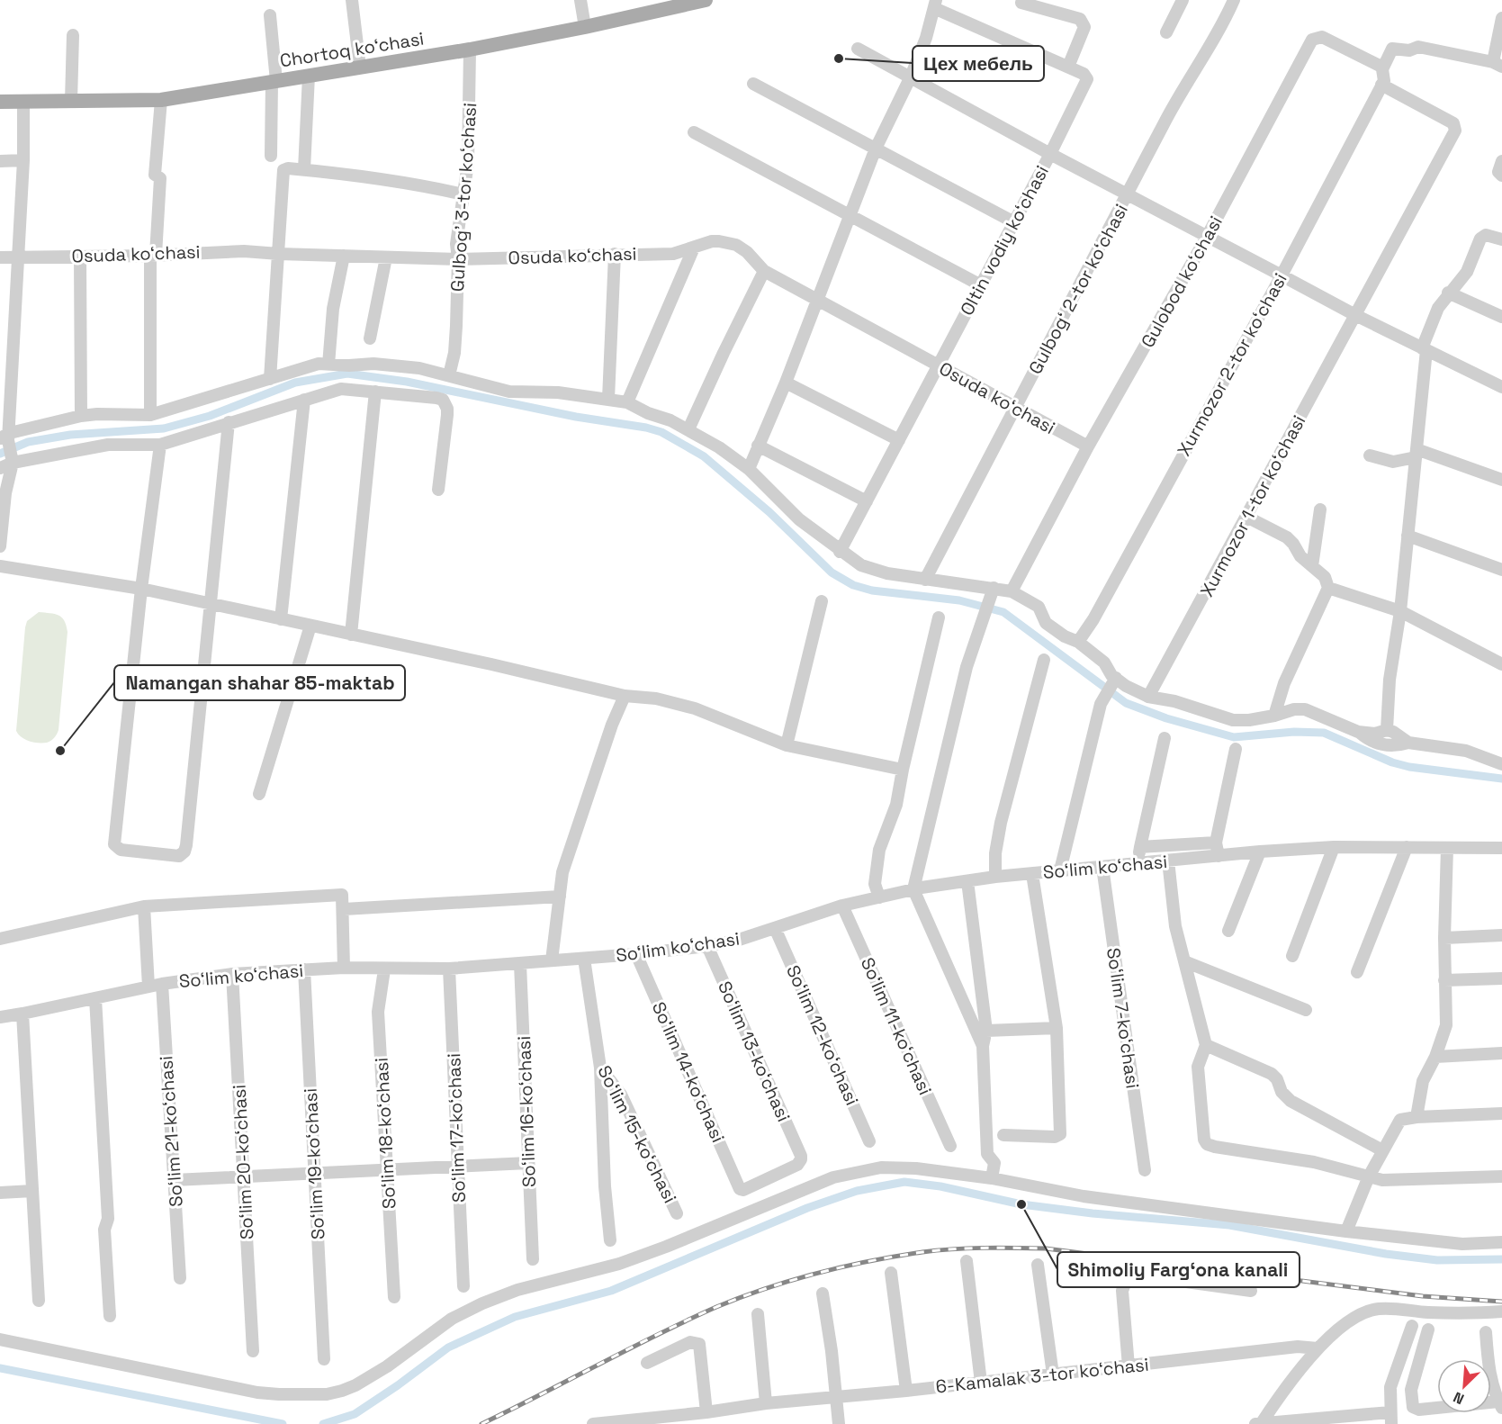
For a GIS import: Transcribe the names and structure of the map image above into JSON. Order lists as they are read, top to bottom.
{
  "streets": {
    "main road": ["Chortoq koʻchasi"],
    "street": [
      "Gulbog' 3-tor koʻchasi",
      "Oltin vodiy koʻchasi",
      "Osuda koʻchasi",
      "Gulobod koʻchasi",
      "Gulbogʻ 2-tor koʻchasi",
      "Xurmozor 2-tor koʻchasi",
      "Xurmozor 1-tor koʻchasi",
      "Soʻlim koʻchasi",
      "Soʻlim 7-koʻchasi",
      "Soʻlim 11-koʻchasi",
      "Soʻlim 12-koʻchasi",
      "Soʻlim 13-koʻchasi",
      "Soʻlim 14-koʻchasi",
      "Soʻlim 16-koʻchasi",
      "Soʻlim 17-koʻchasi",
      "Soʻlim 21-koʻchasi",
      "Soʻlim 18-koʻchasi",
      "Soʻlim 15-koʻchasi",
      "Soʻlim 20-koʻchasi",
      "Soʻlim 19-koʻchasi",
      "6-Kamalak 3-tor koʻchasi"
    ]
  },
  "crossings": [
    ["Chortoq koʻchasi", "Gulbog' 3-tor koʻchasi"],
    ["Gulbog' 3-tor koʻchasi", "Osuda koʻchasi"],
    ["Oltin vodiy koʻchasi", "Osuda koʻchasi"],
    ["Osuda koʻchasi", "Gulobod koʻchasi"],
    ["Osuda koʻchasi", "Gulbogʻ 2-tor koʻchasi"],
    ["Xurmozor 2-tor koʻchasi", "Xurmozor 1-tor koʻchasi"],
    ["Soʻlim koʻchasi", "Soʻlim 7-koʻchasi"],
    ["Soʻlim koʻchasi", "Soʻlim 11-koʻchasi"],
    ["Soʻlim koʻchasi", "Soʻlim 12-koʻchasi"],
    ["Soʻlim koʻchasi", "Soʻlim 13-koʻchasi"],
    ["Soʻlim koʻchasi", "Soʻlim 14-koʻchasi"],
    ["Soʻlim koʻchasi", "Soʻlim 16-koʻchasi"],
    ["Soʻlim koʻchasi", "Soʻlim 17-koʻchasi"],
    ["Soʻlim koʻchasi", "Soʻlim 21-koʻchasi"],
    ["Soʻlim koʻchasi", "Soʻlim 18-koʻchasi"],
    ["Soʻlim koʻchasi", "Soʻlim 15-koʻchasi"],
    ["Soʻlim koʻchasi", "Soʻlim 20-koʻchasi"],
    ["Soʻlim koʻchasi", "Soʻlim 19-koʻchasi"],
    ["Soʻlim 13-koʻchasi", "Soʻlim 14-koʻchasi"]
  ],
  "places": ["Цех мебель", "Namangan shahar 85-maktab", "Shimoliy Fargʻona kanali"],
  "north": "bottom left"
}
